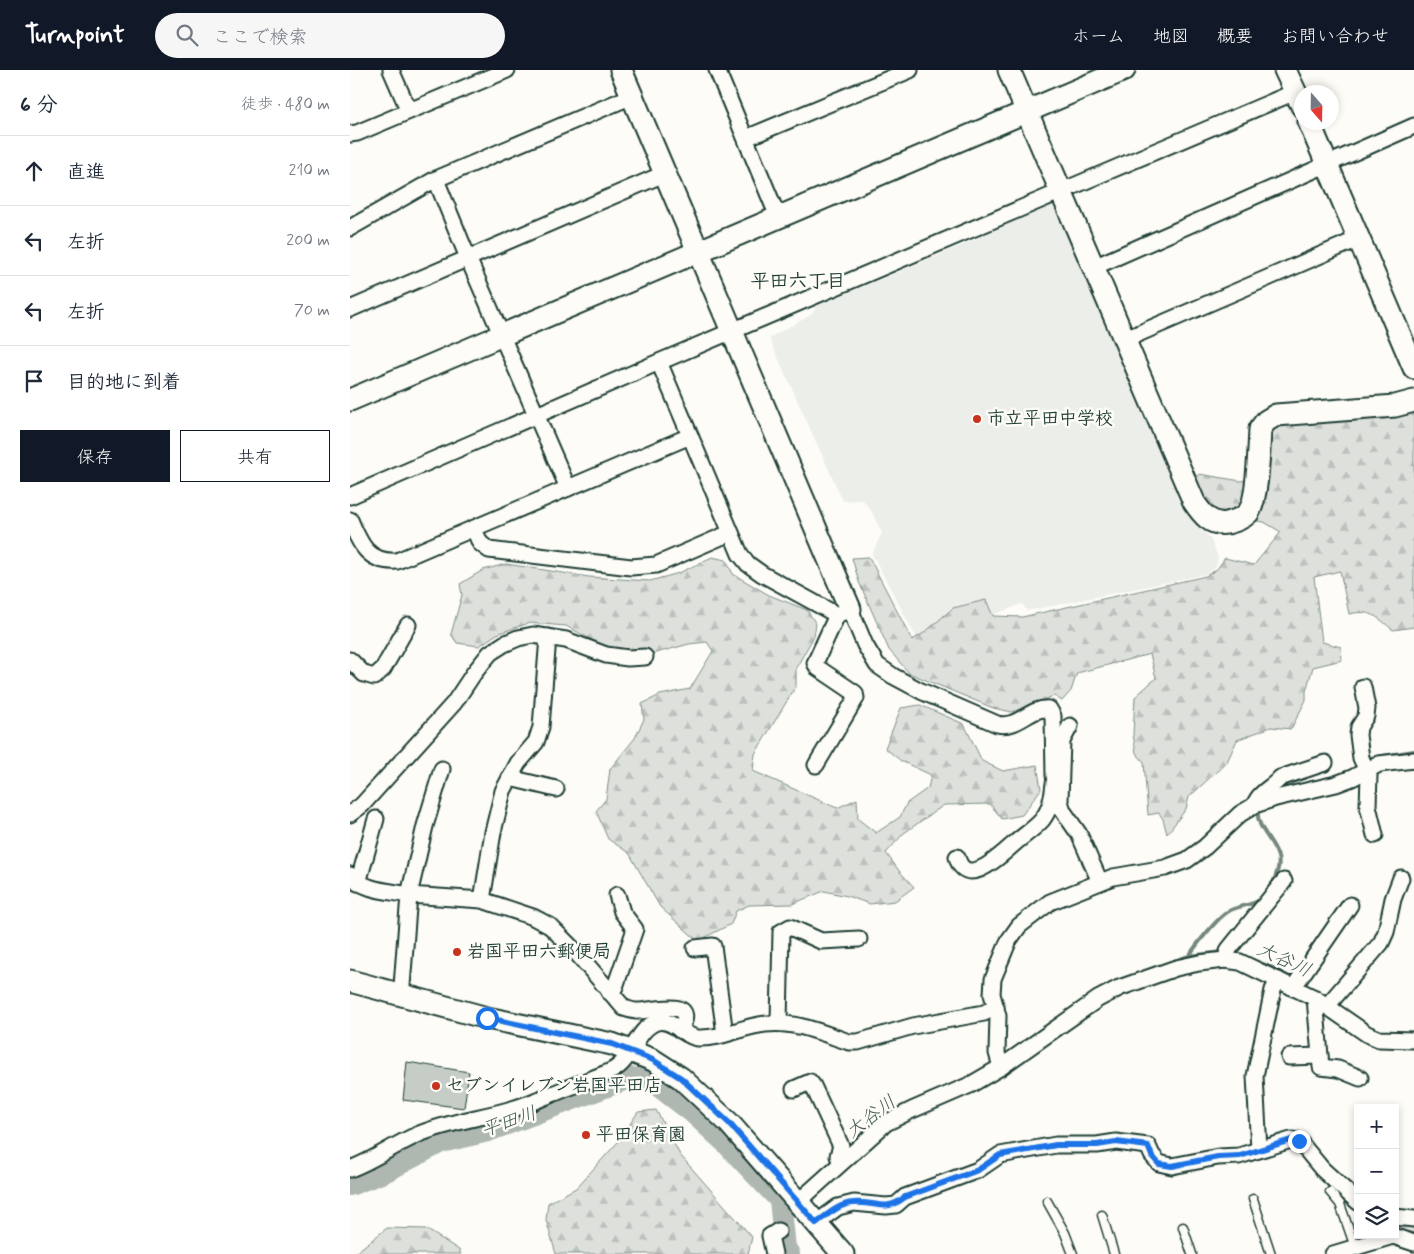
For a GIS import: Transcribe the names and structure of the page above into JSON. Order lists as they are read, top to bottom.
{
  "districts": ["平田六丁目"],
  "water": ["大谷川", "平田川"],
  "places": [
    "市立平田中学校",
    "岩国平田六郵便局",
    "セブンイレブン岩国平田店",
    "平田保育園"
  ],
  "north": "bottom",
  "page": {
    "header": "Turnpoint",
    "search": "ここで検索",
    "nav": [
      "ホーム",
      "地図",
      "概要",
      "お問い合わせ"
    ],
    "heading": ["6 分", "徒歩 · 480 m"],
    "list": [
      ["直進", "210 m"],
      ["左折", "200 m"],
      ["左折", "70 m"],
      "目的地に到着"
    ],
    "buttons": ["保存", "共有"],
    "map_buttons": ["+", "−"]
  }
}
